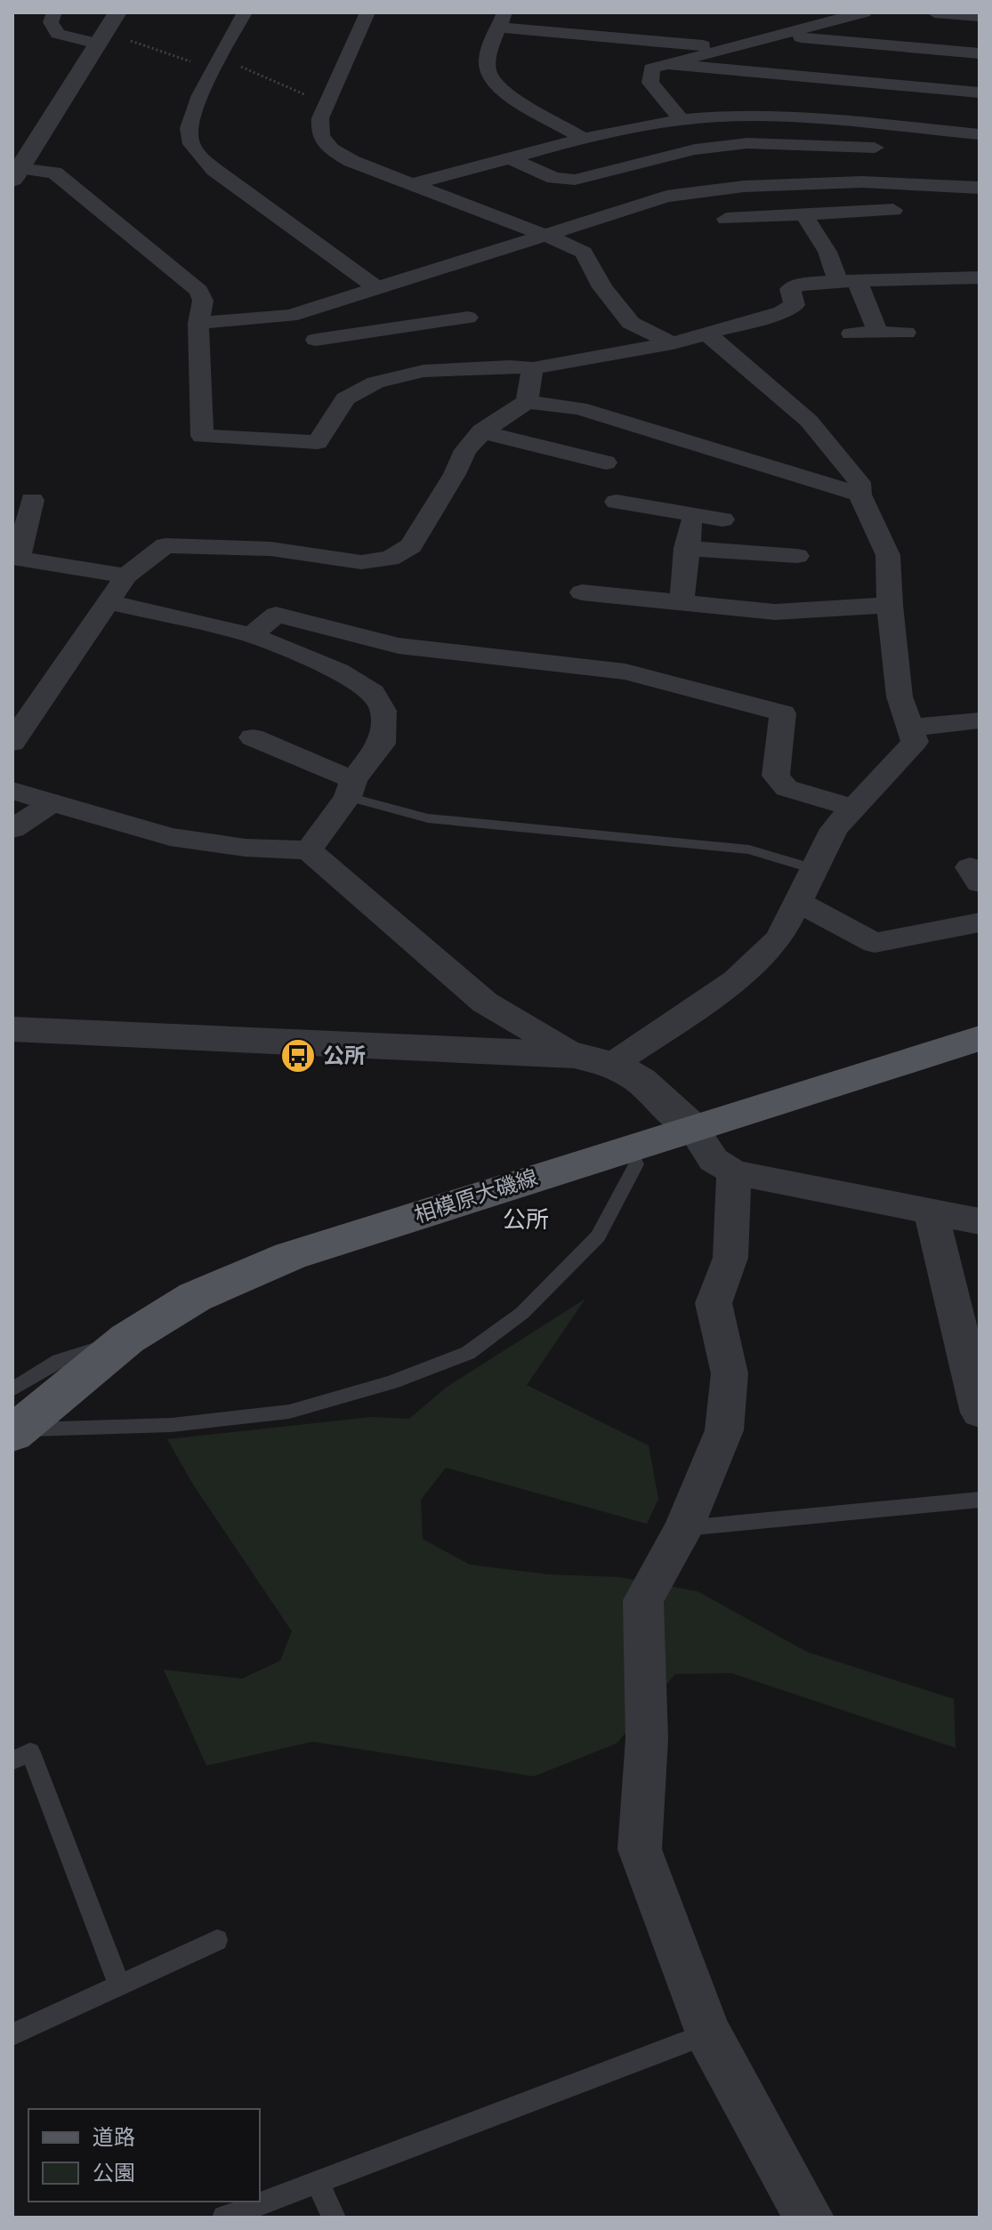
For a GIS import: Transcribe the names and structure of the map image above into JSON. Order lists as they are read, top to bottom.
{
  "streets": {
    "main road": ["相模原大磯線"]
  },
  "districts": ["公所"],
  "places": {
    "bus stop": ["公所"]
  },
  "legend": ["道路", "公園"]
}
